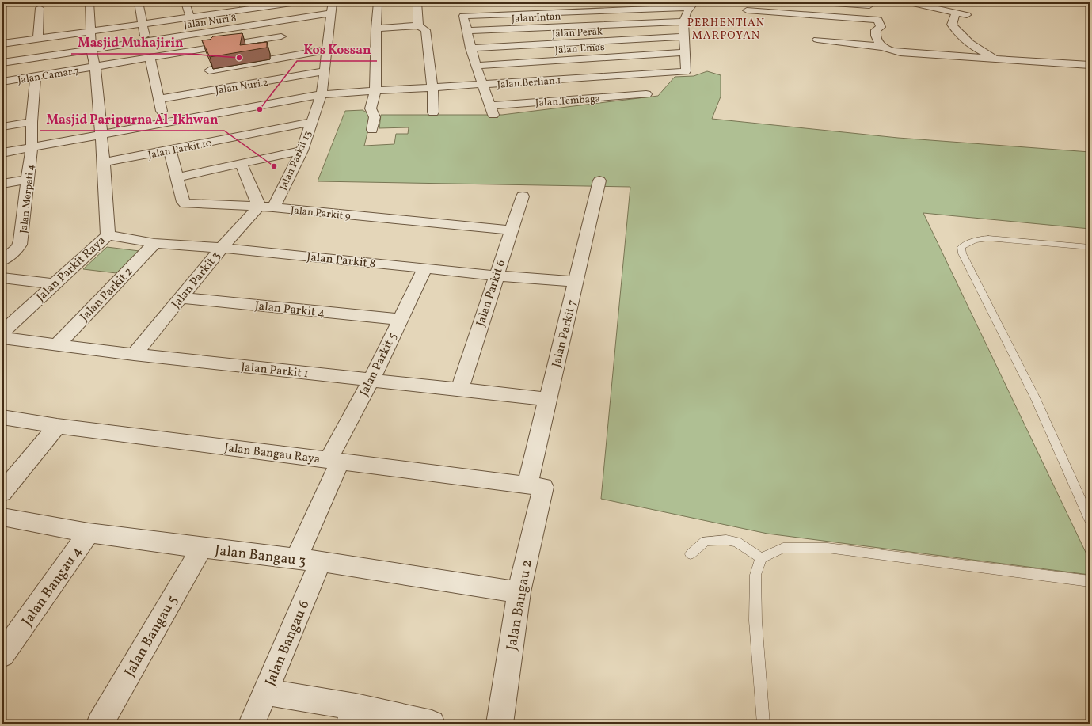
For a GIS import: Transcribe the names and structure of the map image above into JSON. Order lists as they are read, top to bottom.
{
  "streets": {
    "street": [
      "Jalan Intan",
      "Jalan Nuri 8",
      "Jalan Perak",
      "Jalan Emas",
      "Jalan Camar 7",
      "Jalan Berlian 1",
      "Jalan Nuri 2",
      "Jalan Tembaga",
      "Jalan Parkit 10",
      "Jalan Parkit 13",
      "Jalan Merpati 4",
      "Jalan Parkit 9",
      "Jalan Parkit 8",
      "Jalan Parkit Raya",
      "Jalan Parkit 3",
      "Jalan Parkit 6",
      "Jalan Parkit 2",
      "Jalan Parkit 4",
      "Jalan Parkit 7",
      "Jalan Parkit 5",
      "Jalan Parkit 1",
      "Jalan Bangau Raya",
      "Jalan Bangau 3",
      "Jalan Bangau 4",
      "Jalan Bangau 2",
      "Jalan Bangau 5",
      "Jalan Bangau 6"
    ]
  },
  "crossings": [
    ["Jalan Intan", "Jalan Berlian 1"],
    ["Jalan Intan", "Jalan Tembaga"],
    ["Jalan Nuri 8", "Jalan Parkit 13"],
    ["Jalan Nuri 8", "Jalan Parkit Raya"],
    ["Jalan Perak", "Jalan Berlian 1"],
    ["Jalan Perak", "Jalan Tembaga"],
    ["Jalan Emas", "Jalan Berlian 1"],
    ["Jalan Emas", "Jalan Tembaga"],
    ["Jalan Camar 7", "Jalan Merpati 4"],
    ["Jalan Camar 7", "Jalan Parkit Raya"],
    ["Jalan Berlian 1", "Jalan Tembaga"],
    ["Jalan Berlian 1", "Jalan Parkit 13"],
    ["Jalan Berlian 1", "Jalan Merpati 4"],
    ["Jalan Berlian 1", "Jalan Parkit Raya"],
    ["Jalan Nuri 2", "Jalan Parkit 13"],
    ["Jalan Parkit 10", "Jalan Parkit 13"],
    ["Jalan Parkit 10", "Jalan Parkit 9"],
    ["Jalan Parkit 10", "Jalan Parkit Raya"],
    ["Jalan Parkit 13", "Jalan Parkit 9"],
    ["Jalan Parkit 13", "Jalan Parkit 3"],
    ["Jalan Parkit 9", "Jalan Parkit 3"],
    ["Jalan Parkit 9", "Jalan Parkit 6"],
    ["Jalan Parkit 8", "Jalan Parkit Raya"],
    ["Jalan Parkit 8", "Jalan Parkit 3"],
    ["Jalan Parkit 8", "Jalan Parkit 6"],
    ["Jalan Parkit 8", "Jalan Parkit 2"],
    ["Jalan Parkit 8", "Jalan Parkit 7"],
    ["Jalan Parkit 8", "Jalan Parkit 5"],
    ["Jalan Parkit 3", "Jalan Parkit 4"],
    ["Jalan Parkit 3", "Jalan Parkit 1"],
    ["Jalan Parkit 6", "Jalan Parkit 1"],
    ["Jalan Parkit 2", "Jalan Parkit 1"],
    ["Jalan Parkit 4", "Jalan Parkit 5"],
    ["Jalan Parkit 7", "Jalan Parkit 1"],
    ["Jalan Parkit 7", "Jalan Bangau Raya"],
    ["Jalan Parkit 7", "Jalan Bangau 2"],
    ["Jalan Parkit 5", "Jalan Parkit 1"],
    ["Jalan Parkit 5", "Jalan Bangau Raya"],
    ["Jalan Bangau Raya", "Jalan Bangau 2"],
    ["Jalan Bangau 3", "Jalan Bangau 4"],
    ["Jalan Bangau 3", "Jalan Bangau 2"],
    ["Jalan Bangau 3", "Jalan Bangau 5"],
    ["Jalan Bangau 3", "Jalan Bangau 6"]
  ],
  "districts": ["PERHENTIAN MARPOYAN"],
  "places": ["Masjid Muhajirin", "Kos Kossan", "Masjid Paripurna Al-Ikhwan"]
}
